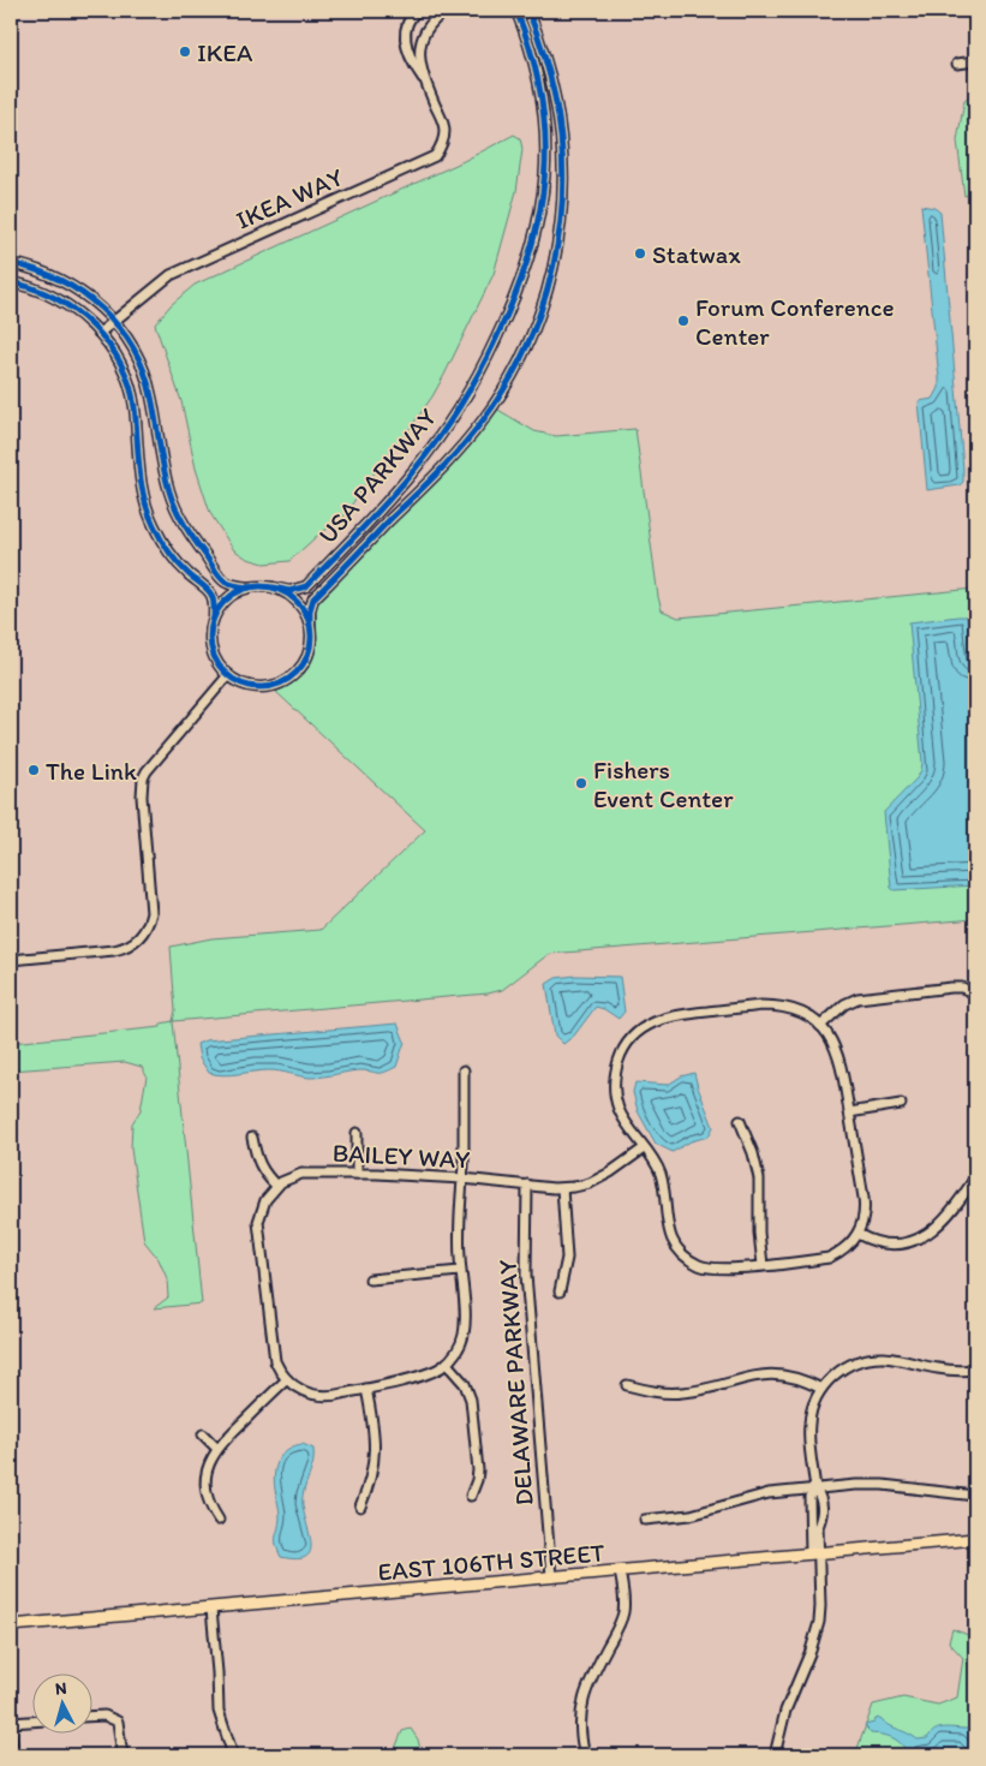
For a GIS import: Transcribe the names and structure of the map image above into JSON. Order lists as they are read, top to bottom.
{
  "streets": {
    "main road": ["EAST 106TH STREET"],
    "street": [
      "IKEA WAY",
      "USA PARKWAY",
      "BAILEY WAY",
      "DELAWARE PARKWAY"
    ]
  },
  "crossings": [
    ["IKEA WAY", "USA PARKWAY"],
    ["BAILEY WAY", "DELAWARE PARKWAY"],
    ["DELAWARE PARKWAY", "EAST 106TH STREET"]
  ],
  "places": [
    "IKEA",
    "Statwax",
    "Forum Conference Center",
    "The Link",
    "Fishers Event Center"
  ],
  "north": "top"
}
